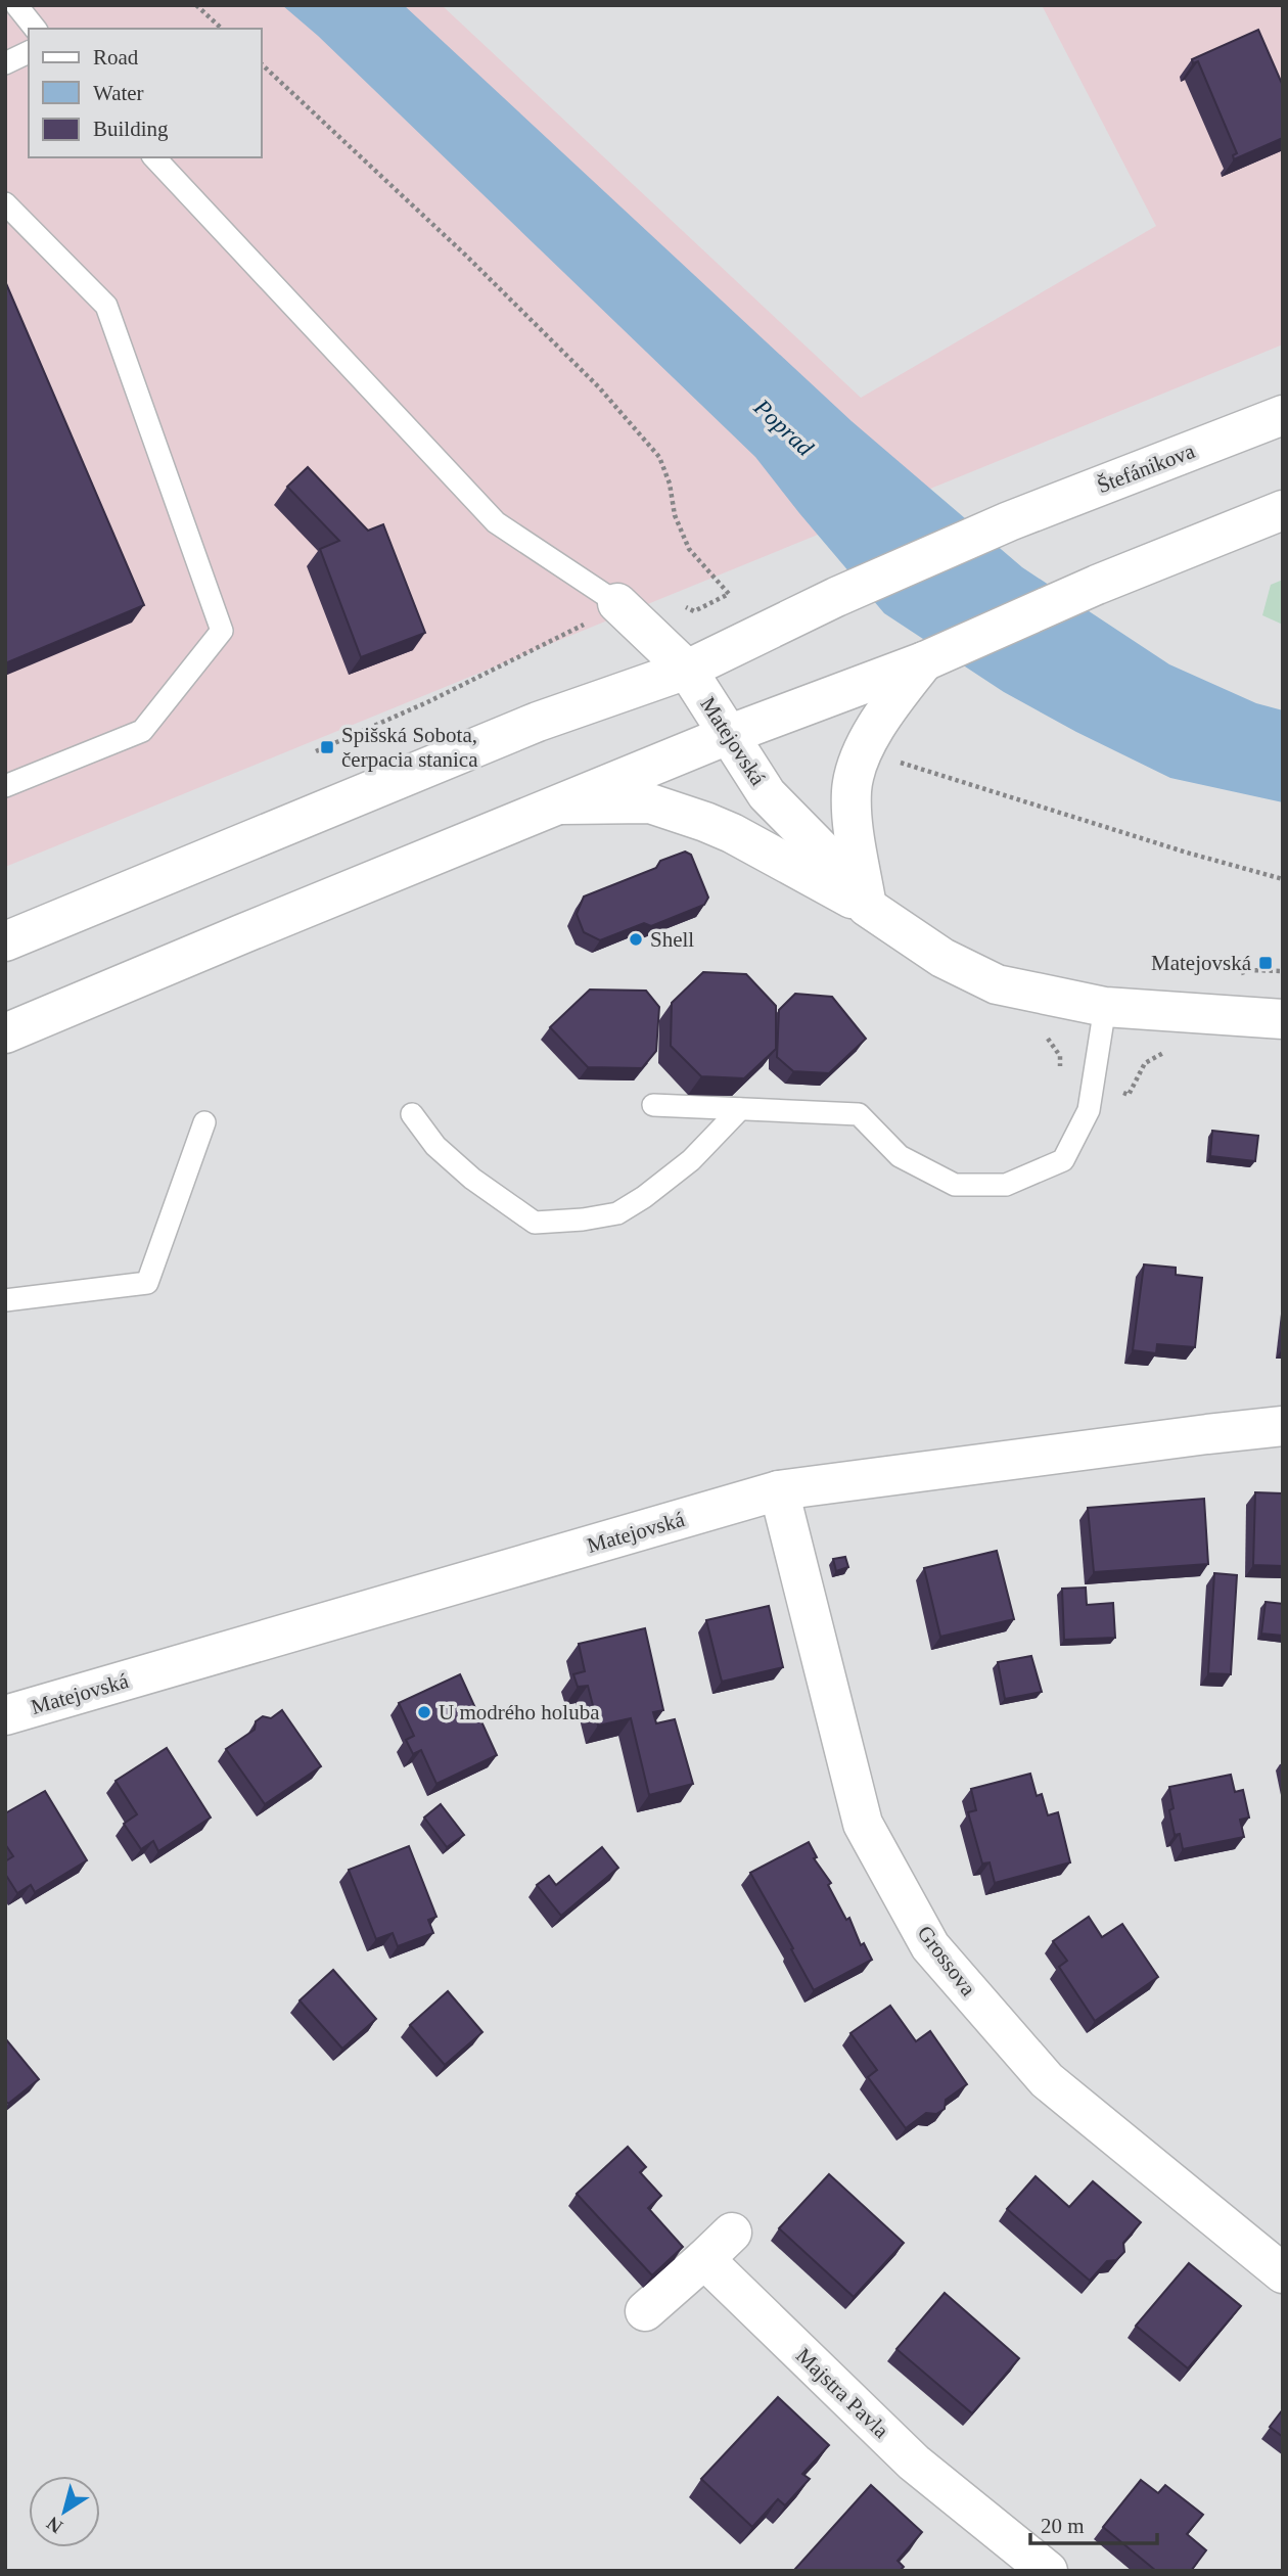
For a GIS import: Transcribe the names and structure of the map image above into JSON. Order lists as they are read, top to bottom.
{
  "streets": {
    "street": [
      "Štefánikova",
      "Matejovská",
      "Grossova",
      "Majstra Pavla"
    ]
  },
  "crossings": [
    ["Štefánikova", "Matejovská"],
    ["Matejovská", "Grossova"]
  ],
  "water": ["Poprad"],
  "places": {
    "transit": ["Spišská Sobota, čerpacia stanica", "Matejovská"],
    "other": ["Shell", "U modrého holuba"]
  },
  "legend": ["Road", "Water", "Building"],
  "scale_bar": "20 m",
  "north": "bottom left"
}
